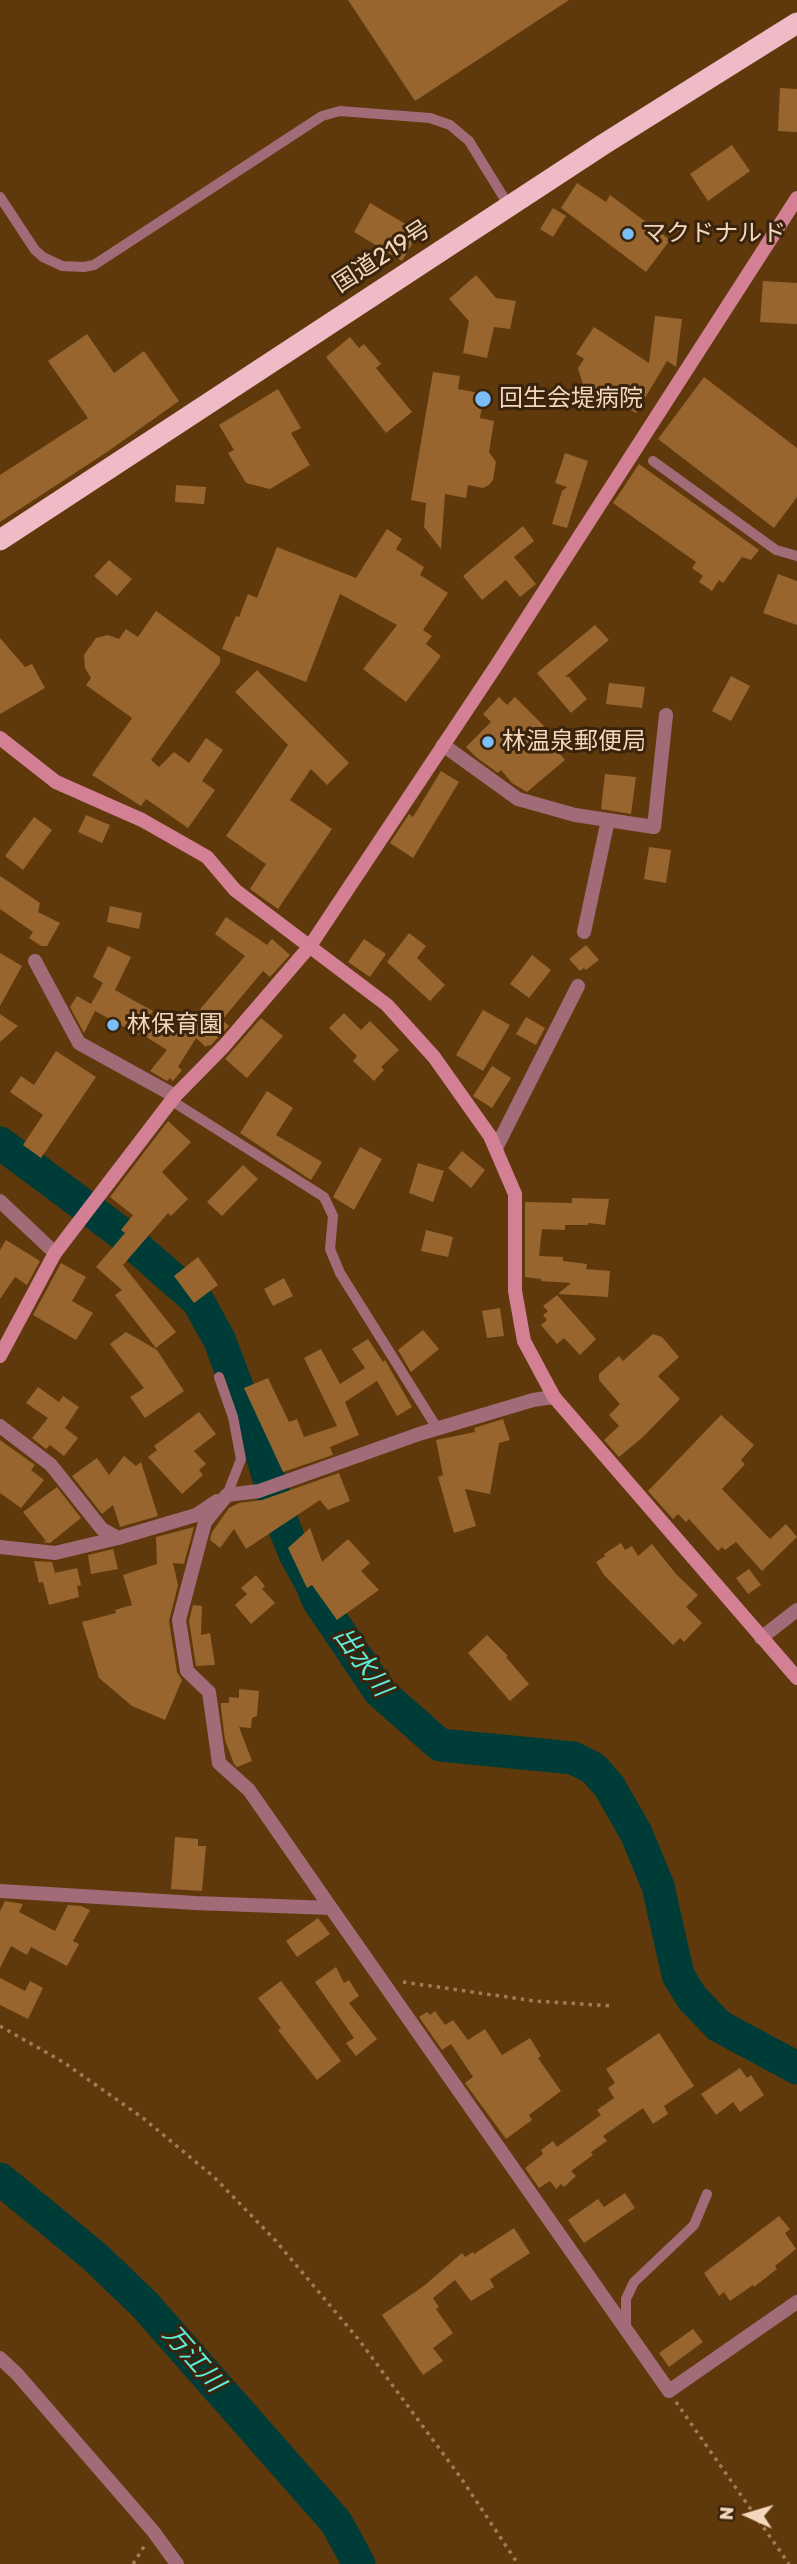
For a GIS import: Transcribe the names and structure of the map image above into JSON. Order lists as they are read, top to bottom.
{
  "streets": {
    "highway": ["国道219号"]
  },
  "water": ["出水川", "万江川"],
  "places": [
    "マクドナルド",
    "回生会堤病院",
    "林温泉郵便局",
    "林保育園"
  ],
  "north": "left"
}
